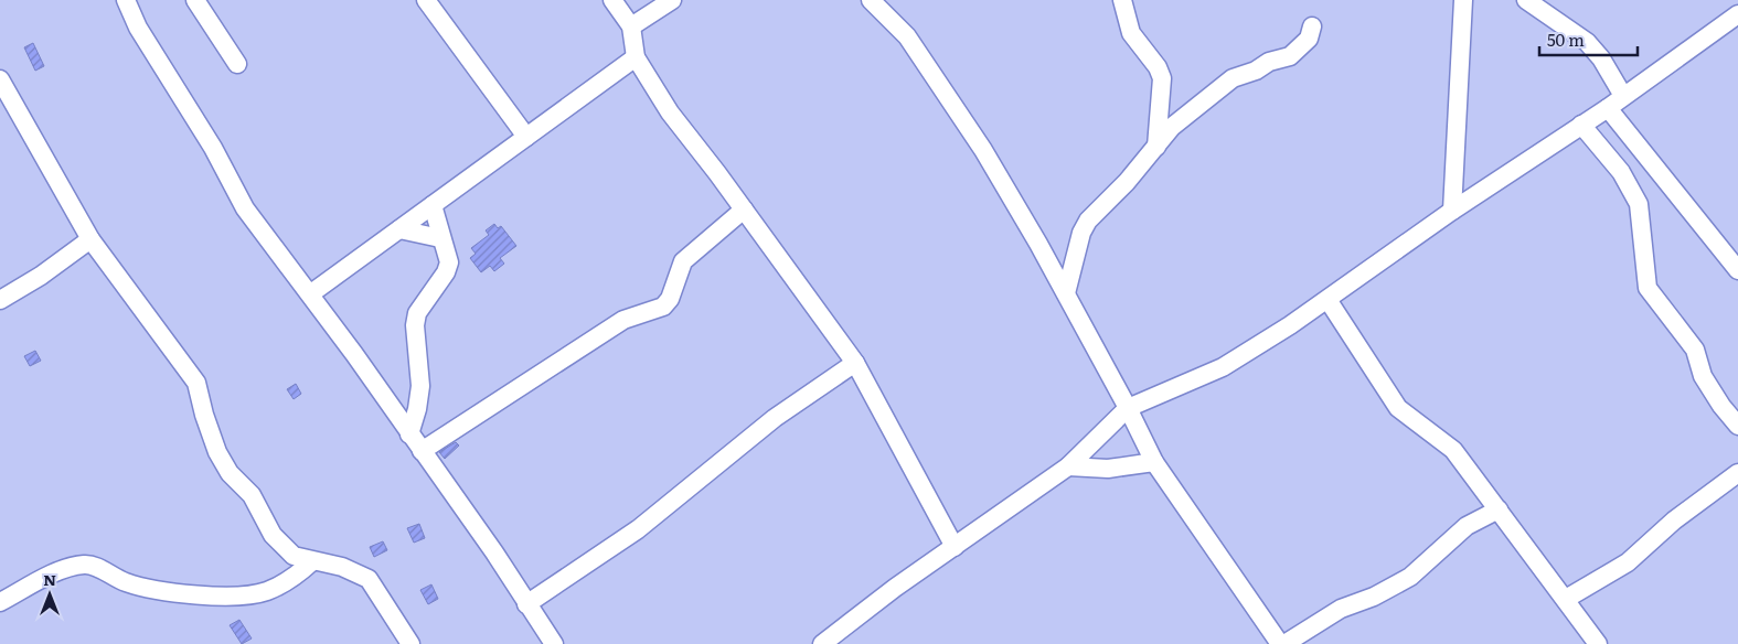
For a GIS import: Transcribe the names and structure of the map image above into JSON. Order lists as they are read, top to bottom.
{
  "scale_bar": "50 m",
  "north": "top"
}
